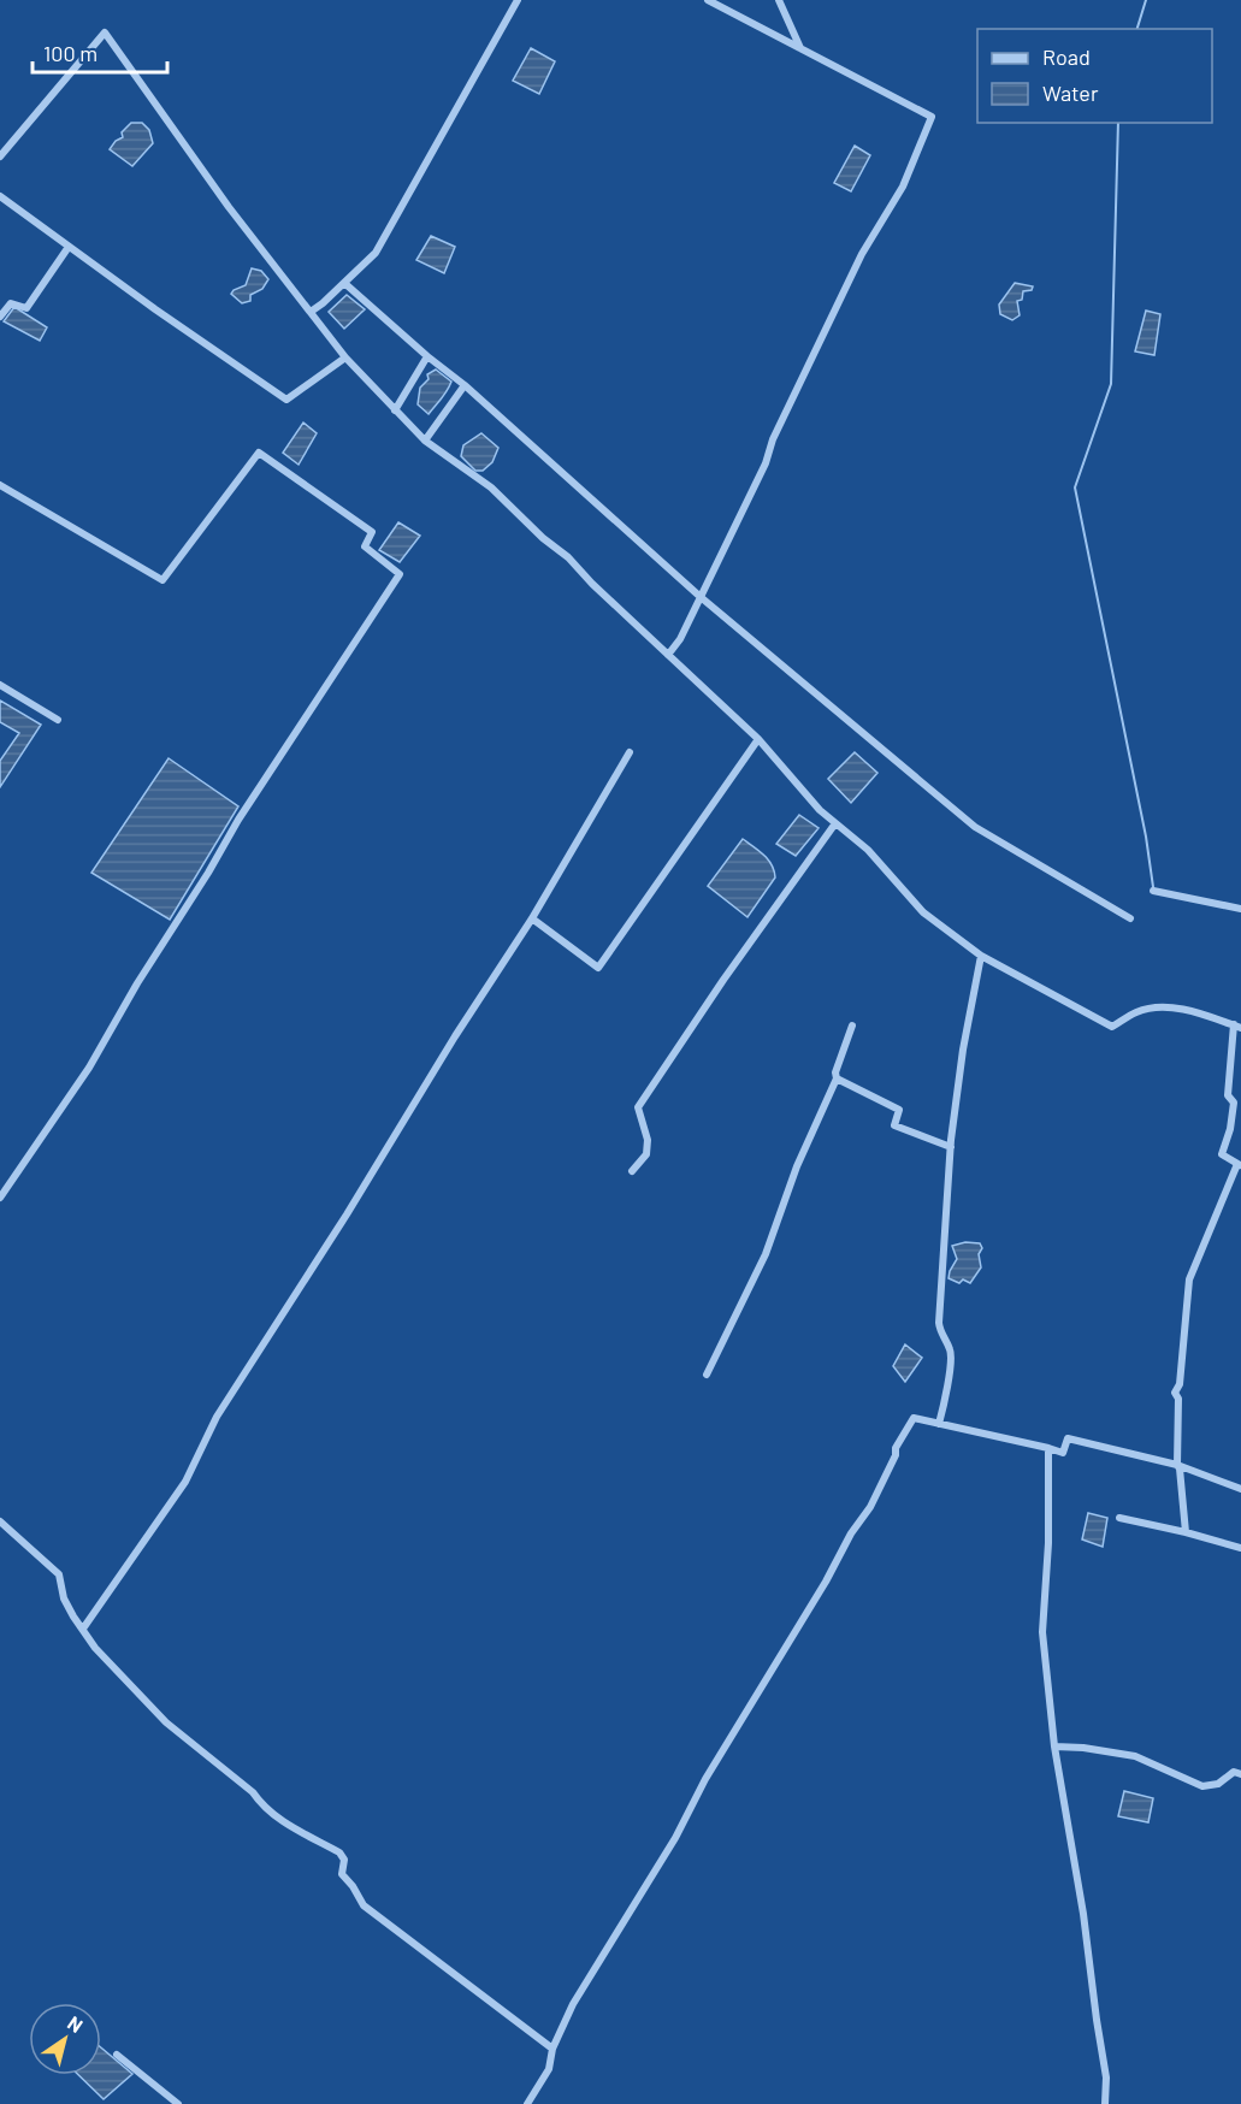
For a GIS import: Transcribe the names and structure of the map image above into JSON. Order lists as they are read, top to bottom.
{
  "legend": ["Road", "Water"],
  "scale_bar": "100 m",
  "north": "top right"
}
